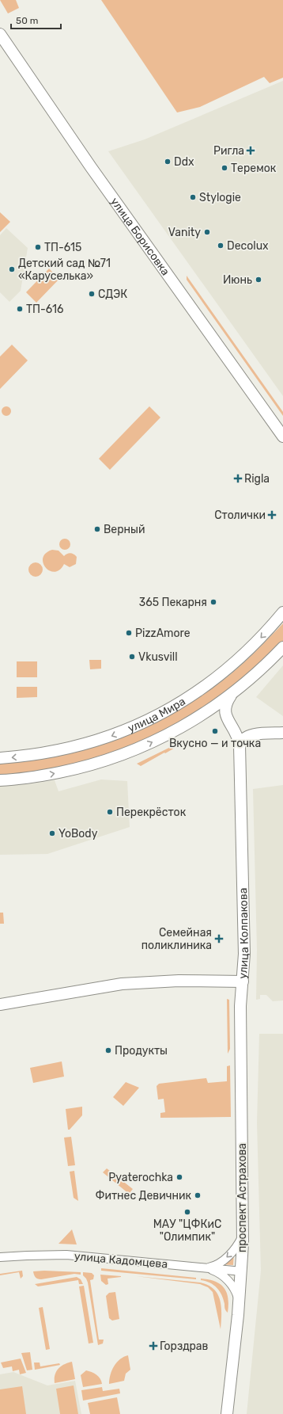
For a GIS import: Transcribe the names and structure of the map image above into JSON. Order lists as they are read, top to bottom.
{
  "streets": {
    "street": [
      "улица Борисовка",
      "улица Мира",
      "улица Колпакова",
      "проспект Астрахова",
      "улица Кадомцева"
    ]
  },
  "crossings": [
    ["улица Колпакова", "проспект Астрахова"],
    ["проспект Астрахова", "улица Кадомцева"]
  ],
  "places": {
    "health": [
      "Ригла",
      "Rigla",
      "Столички",
      "Семейная поликлиника",
      "Горздрав"
    ],
    "other": [
      "Ddx",
      "Теремок",
      "Stylogie",
      "Vanity",
      "Decolux",
      "ТП-615",
      "Детский сад №71 «Каруселька»",
      "Июнь",
      "СДЭК",
      "ТП-616",
      "Верный",
      "365 Пекарня",
      "PizzAmore",
      "Vkusvill",
      "Вкусно — и точка",
      "Перекрёсток",
      "YoBody",
      "Продукты",
      "Pyaterochka",
      "Фитнес Девичник",
      "МАУ \"ЦФКиС \"Олимпик\""
    ]
  },
  "scale_bar": "50 m"
}
